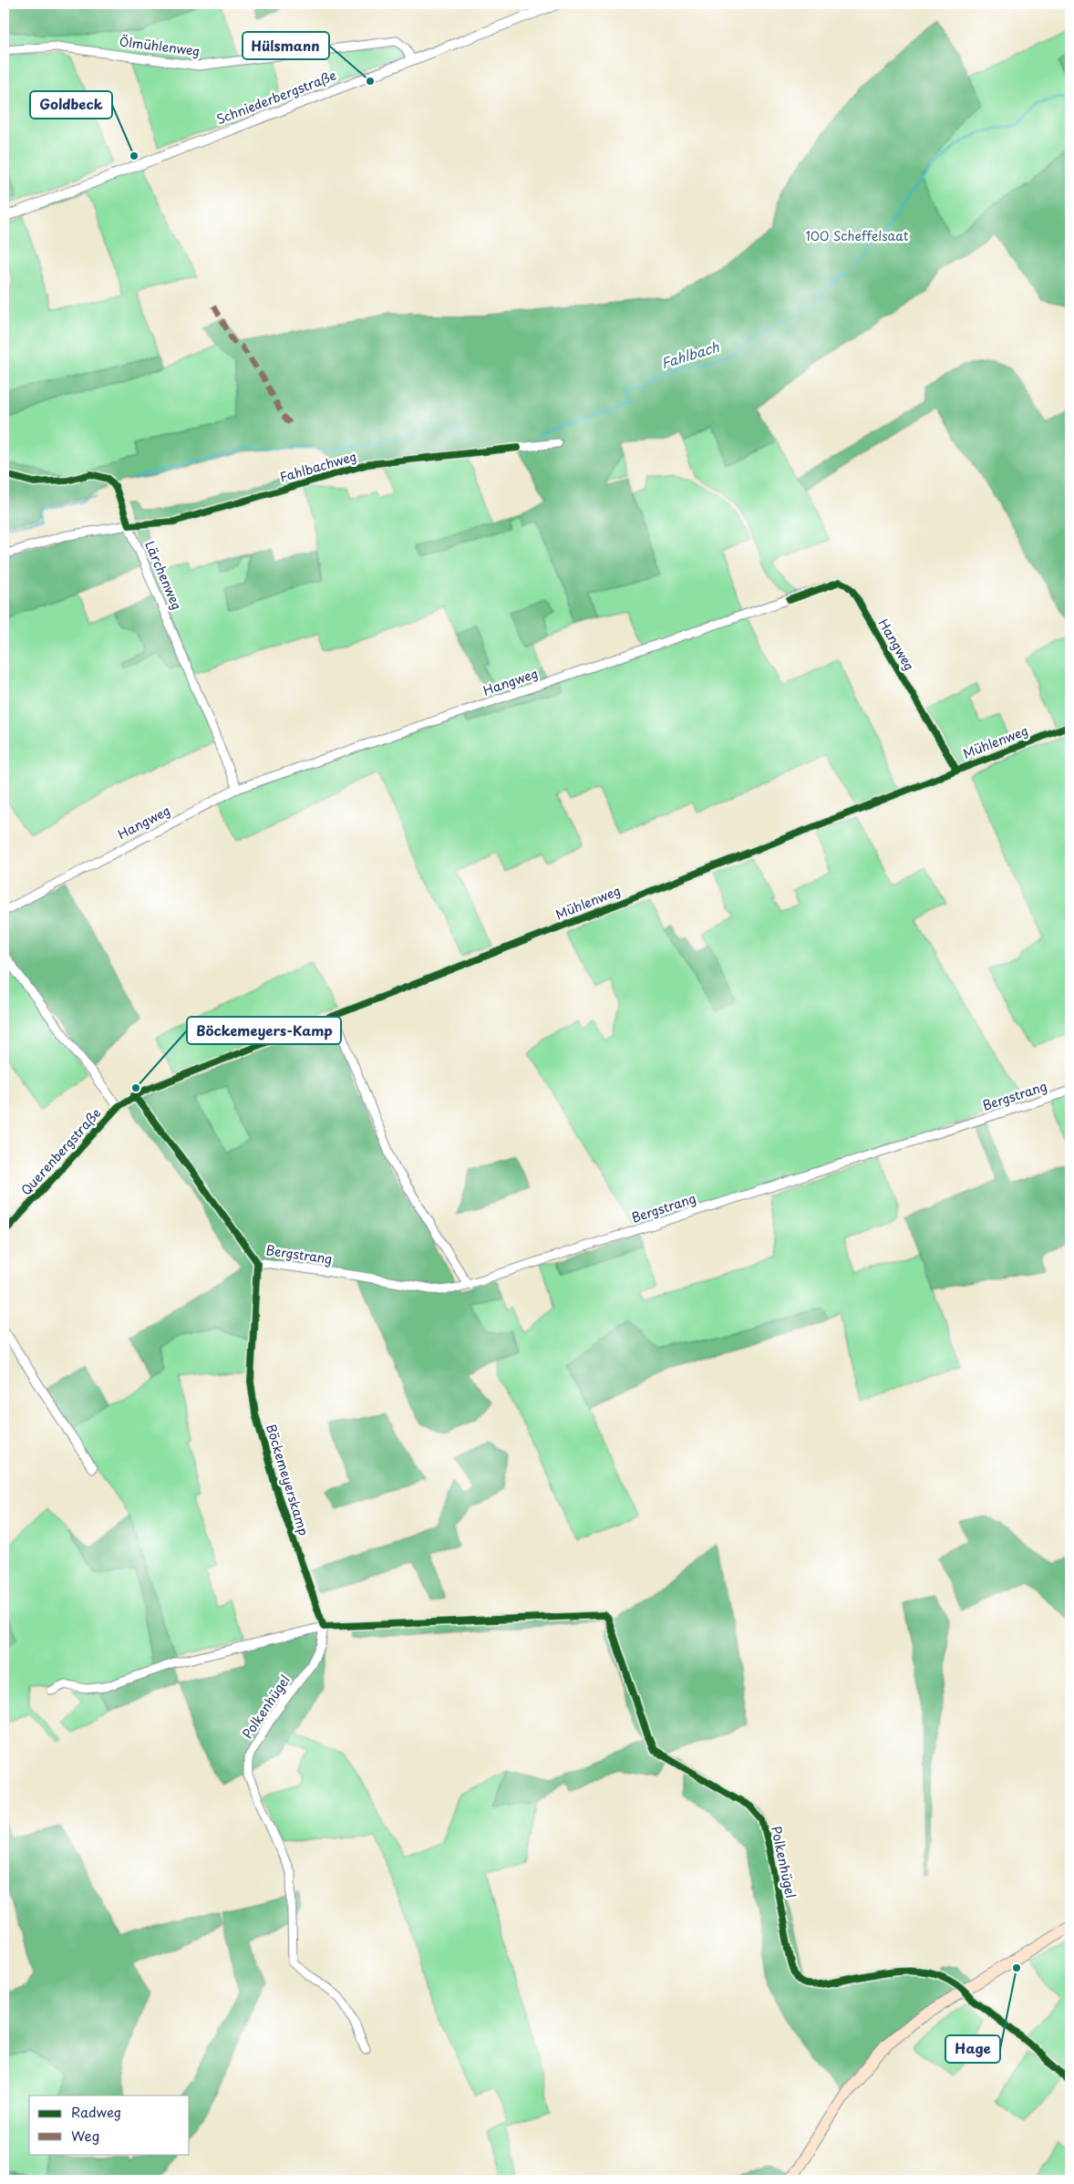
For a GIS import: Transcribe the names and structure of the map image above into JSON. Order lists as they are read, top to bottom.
{
  "streets": {
    "street": [
      "Ölmühlenweg",
      "Schniederbergstraße",
      "Fahlbachweg",
      "Lärchenweg",
      "Hangweg",
      "Mühlenweg",
      "Bergstrang",
      "Querenbergstraße",
      "Böckemeyerskamp",
      "Polkenhügel"
    ]
  },
  "crossings": [
    ["Ölmühlenweg", "Schniederbergstraße"],
    ["Fahlbachweg", "Lärchenweg"],
    ["Lärchenweg", "Hangweg"],
    ["Hangweg", "Mühlenweg"],
    ["Mühlenweg", "Querenbergstraße"],
    ["Bergstrang", "Böckemeyerskamp"],
    ["Böckemeyerskamp", "Polkenhügel"]
  ],
  "water": ["Fahlbach"],
  "parks": ["100 Scheffelsaat"],
  "places": [
    "Hülsmann",
    "Goldbeck",
    "Böckemeyers-Kamp",
    "Hage"
  ],
  "legend": ["Radweg", "Weg"]
}
